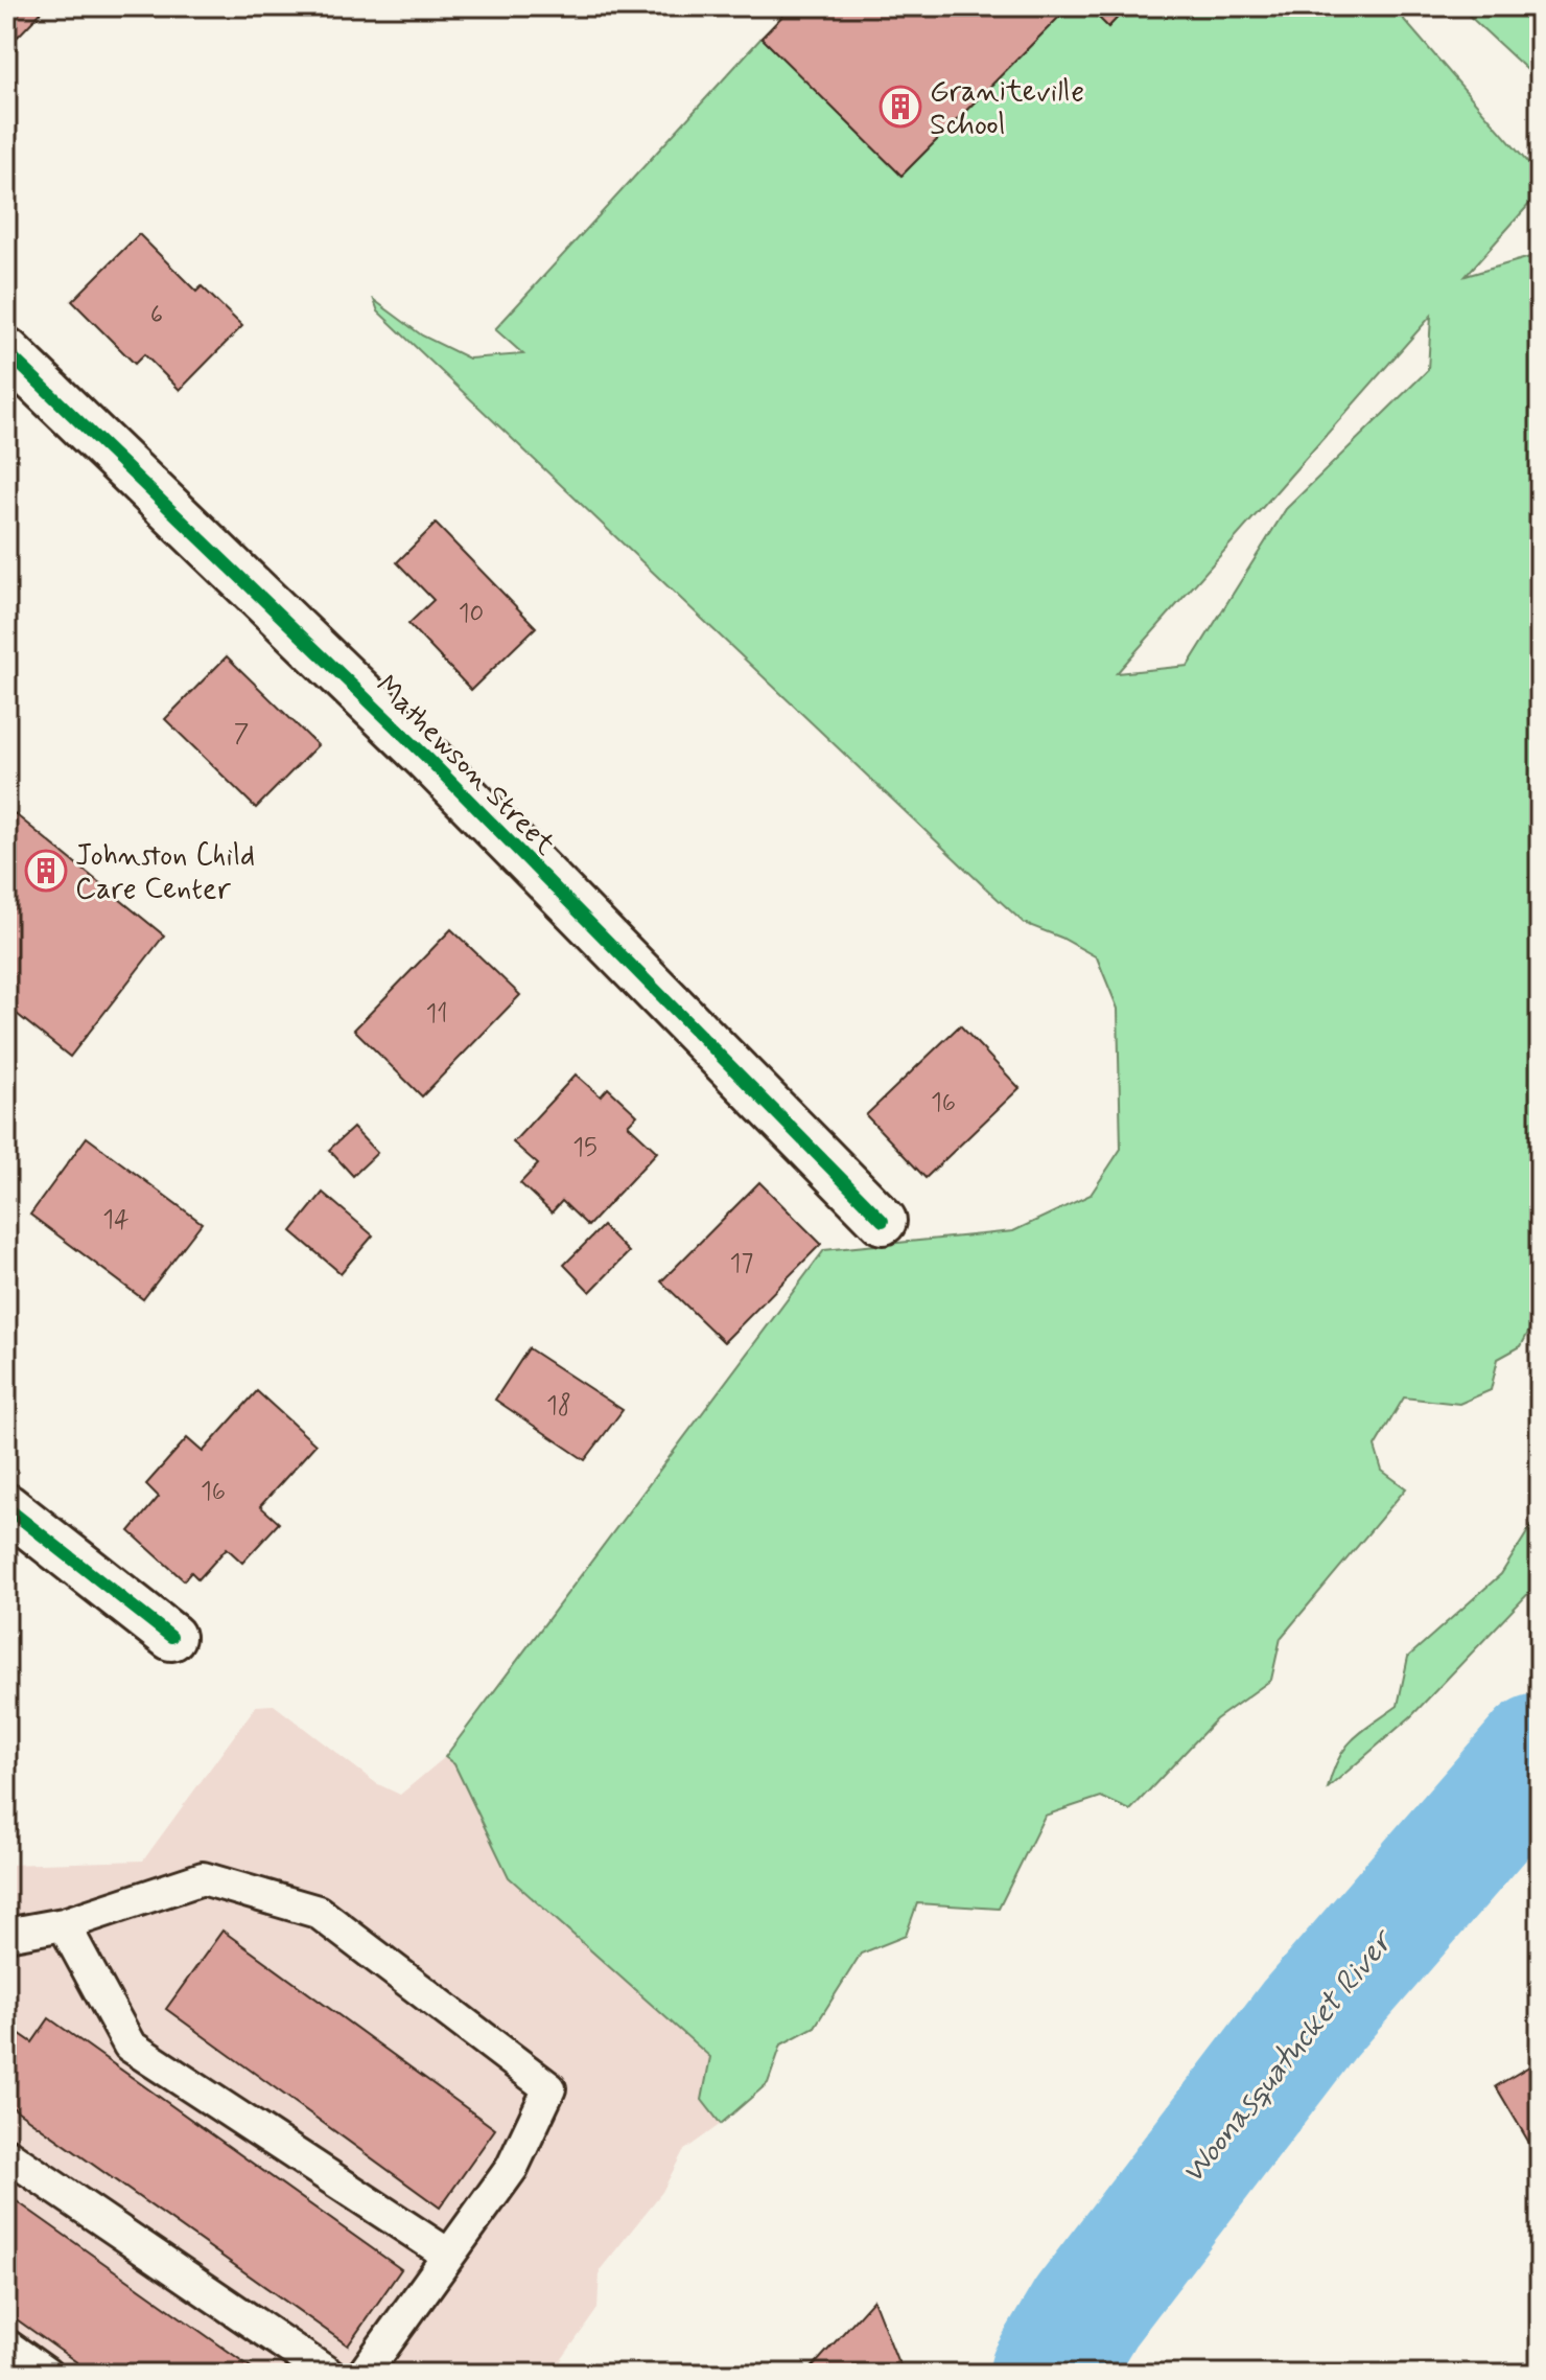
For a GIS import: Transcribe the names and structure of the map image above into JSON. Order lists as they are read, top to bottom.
{
  "streets": {
    "street": ["Mathewson Street"]
  },
  "water": ["Woonasquatucket River"],
  "places": {
    "building": ["Graniteville School", "Johnston Child Care Center"]
  },
  "house_numbers": [
    "6",
    "10",
    "7",
    "11",
    "16",
    "15",
    "14",
    "17",
    "18",
    "16"
  ]
}
